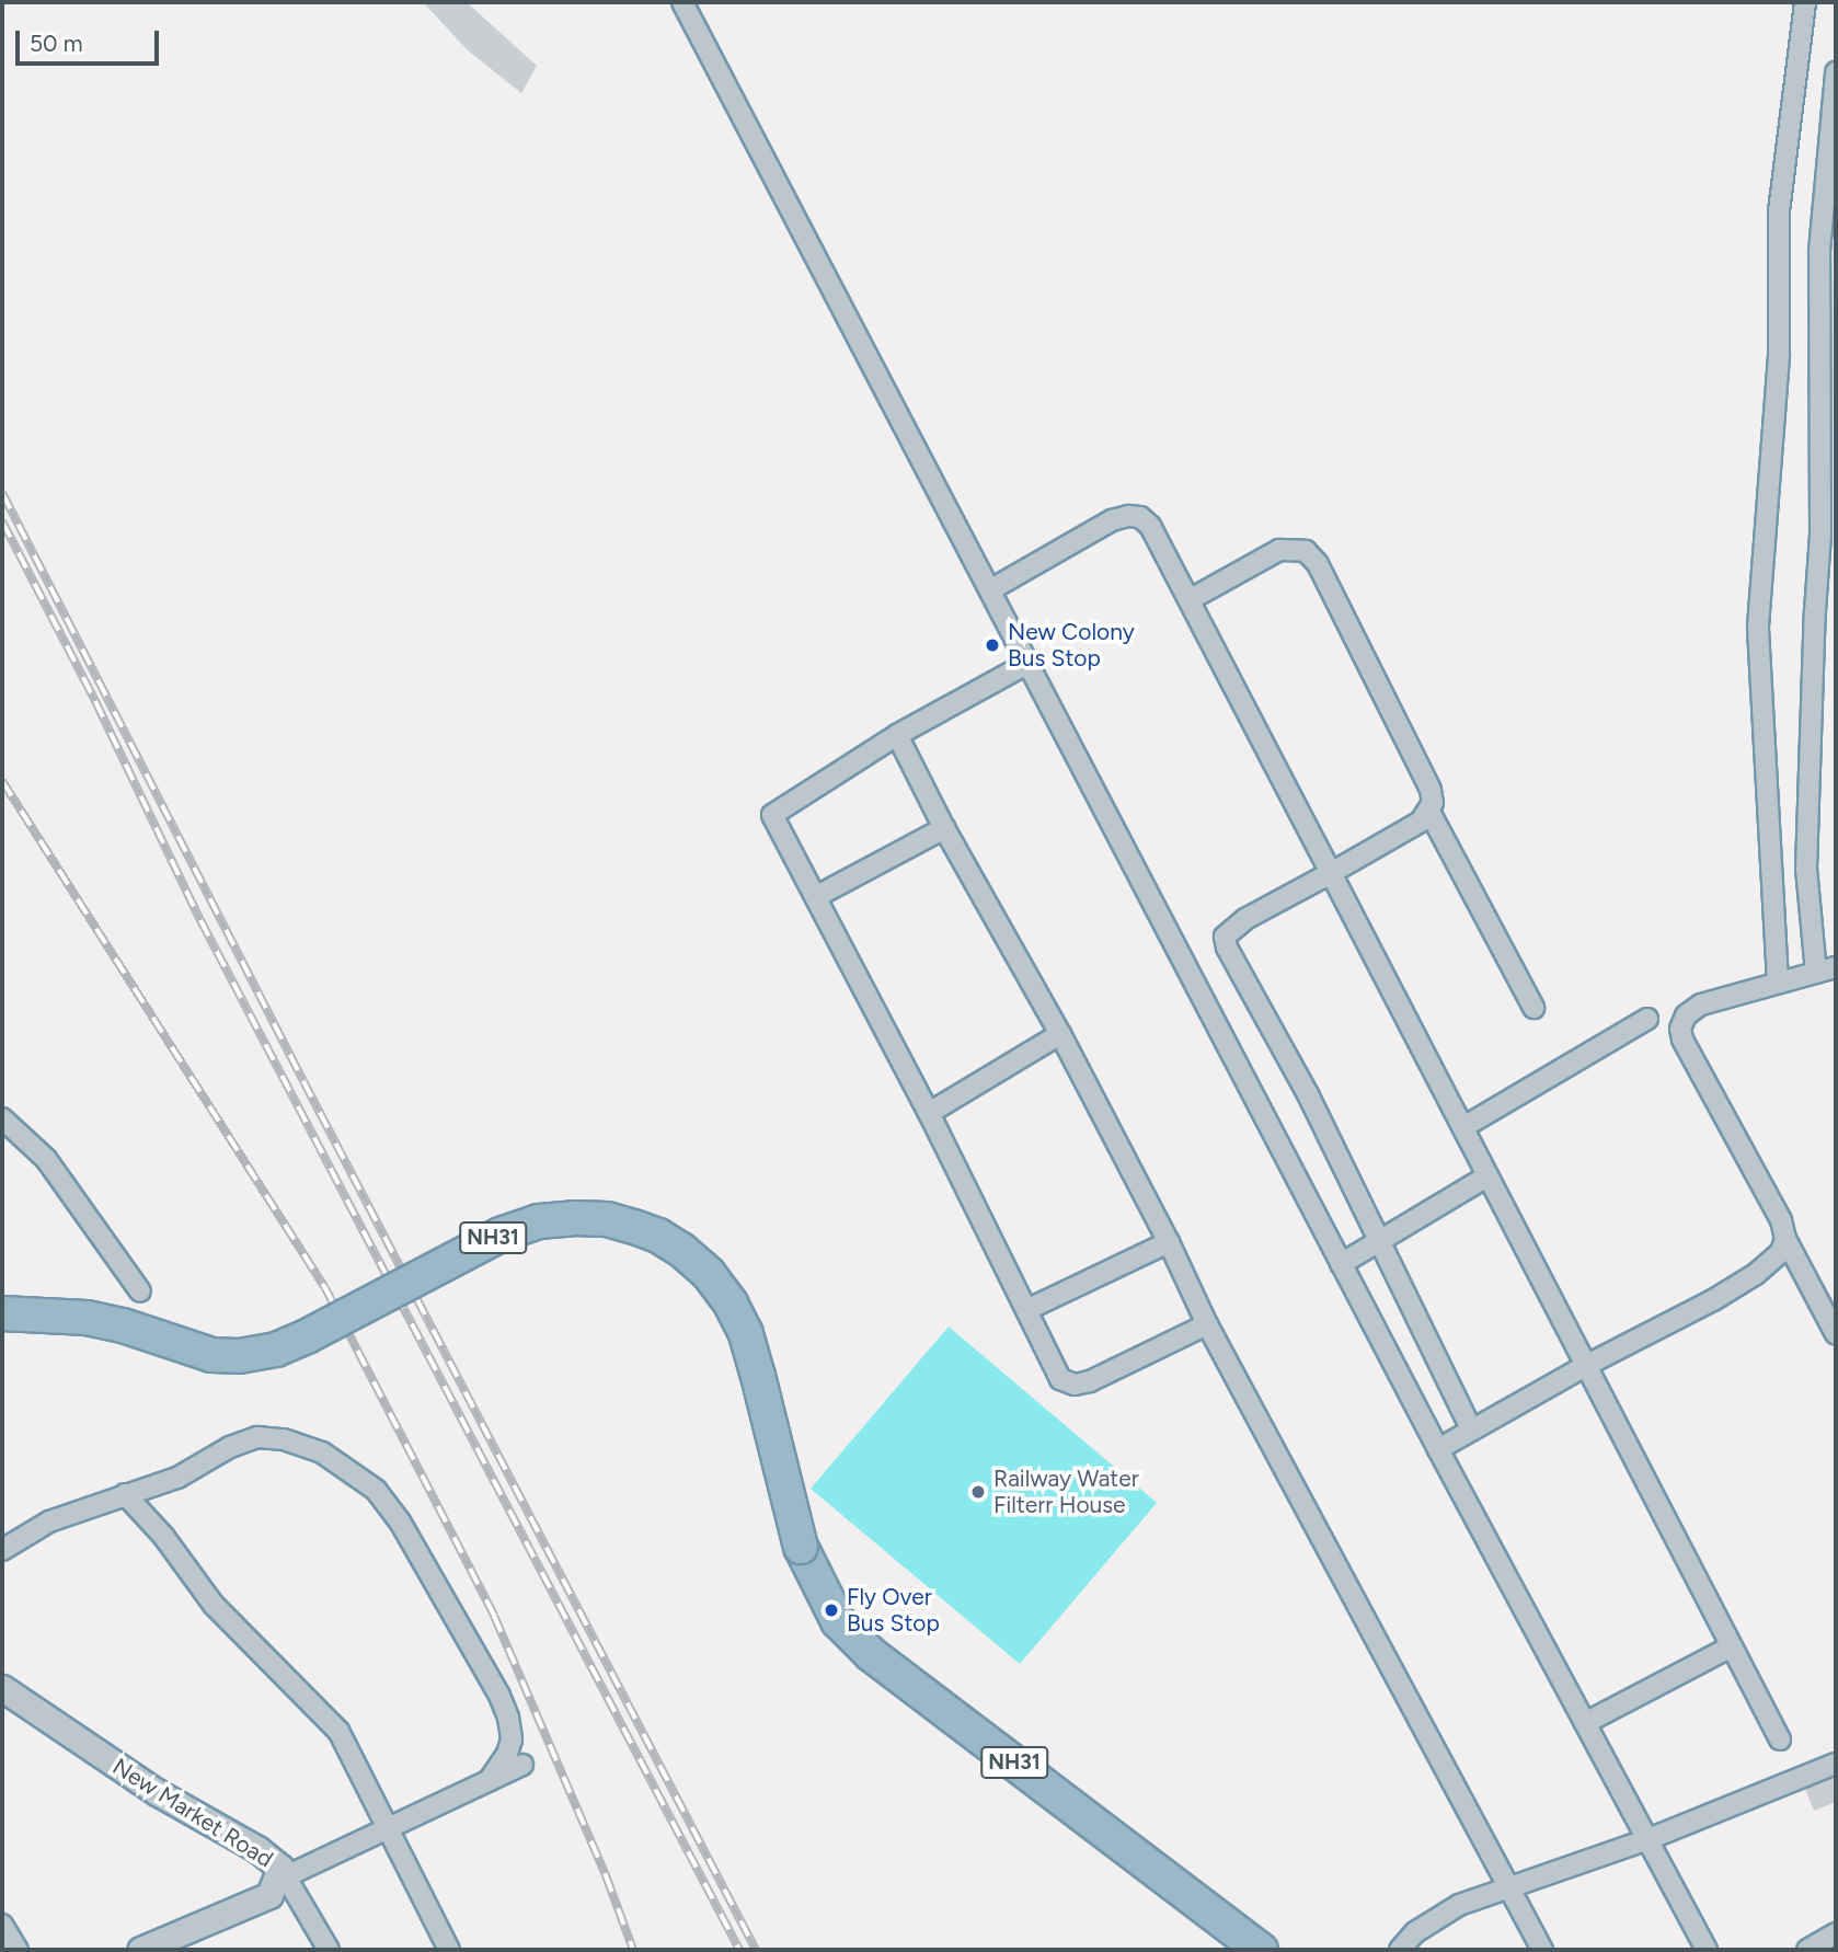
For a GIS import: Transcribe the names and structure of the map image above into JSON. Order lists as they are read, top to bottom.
{
  "streets": {
    "highway": ["NH31"],
    "street": ["New Market Road"]
  },
  "places": ["New Colony Bus Stop", "Railway Water Filterr House", "Fly Over Bus Stop"],
  "scale_bar": "50 m"
}
